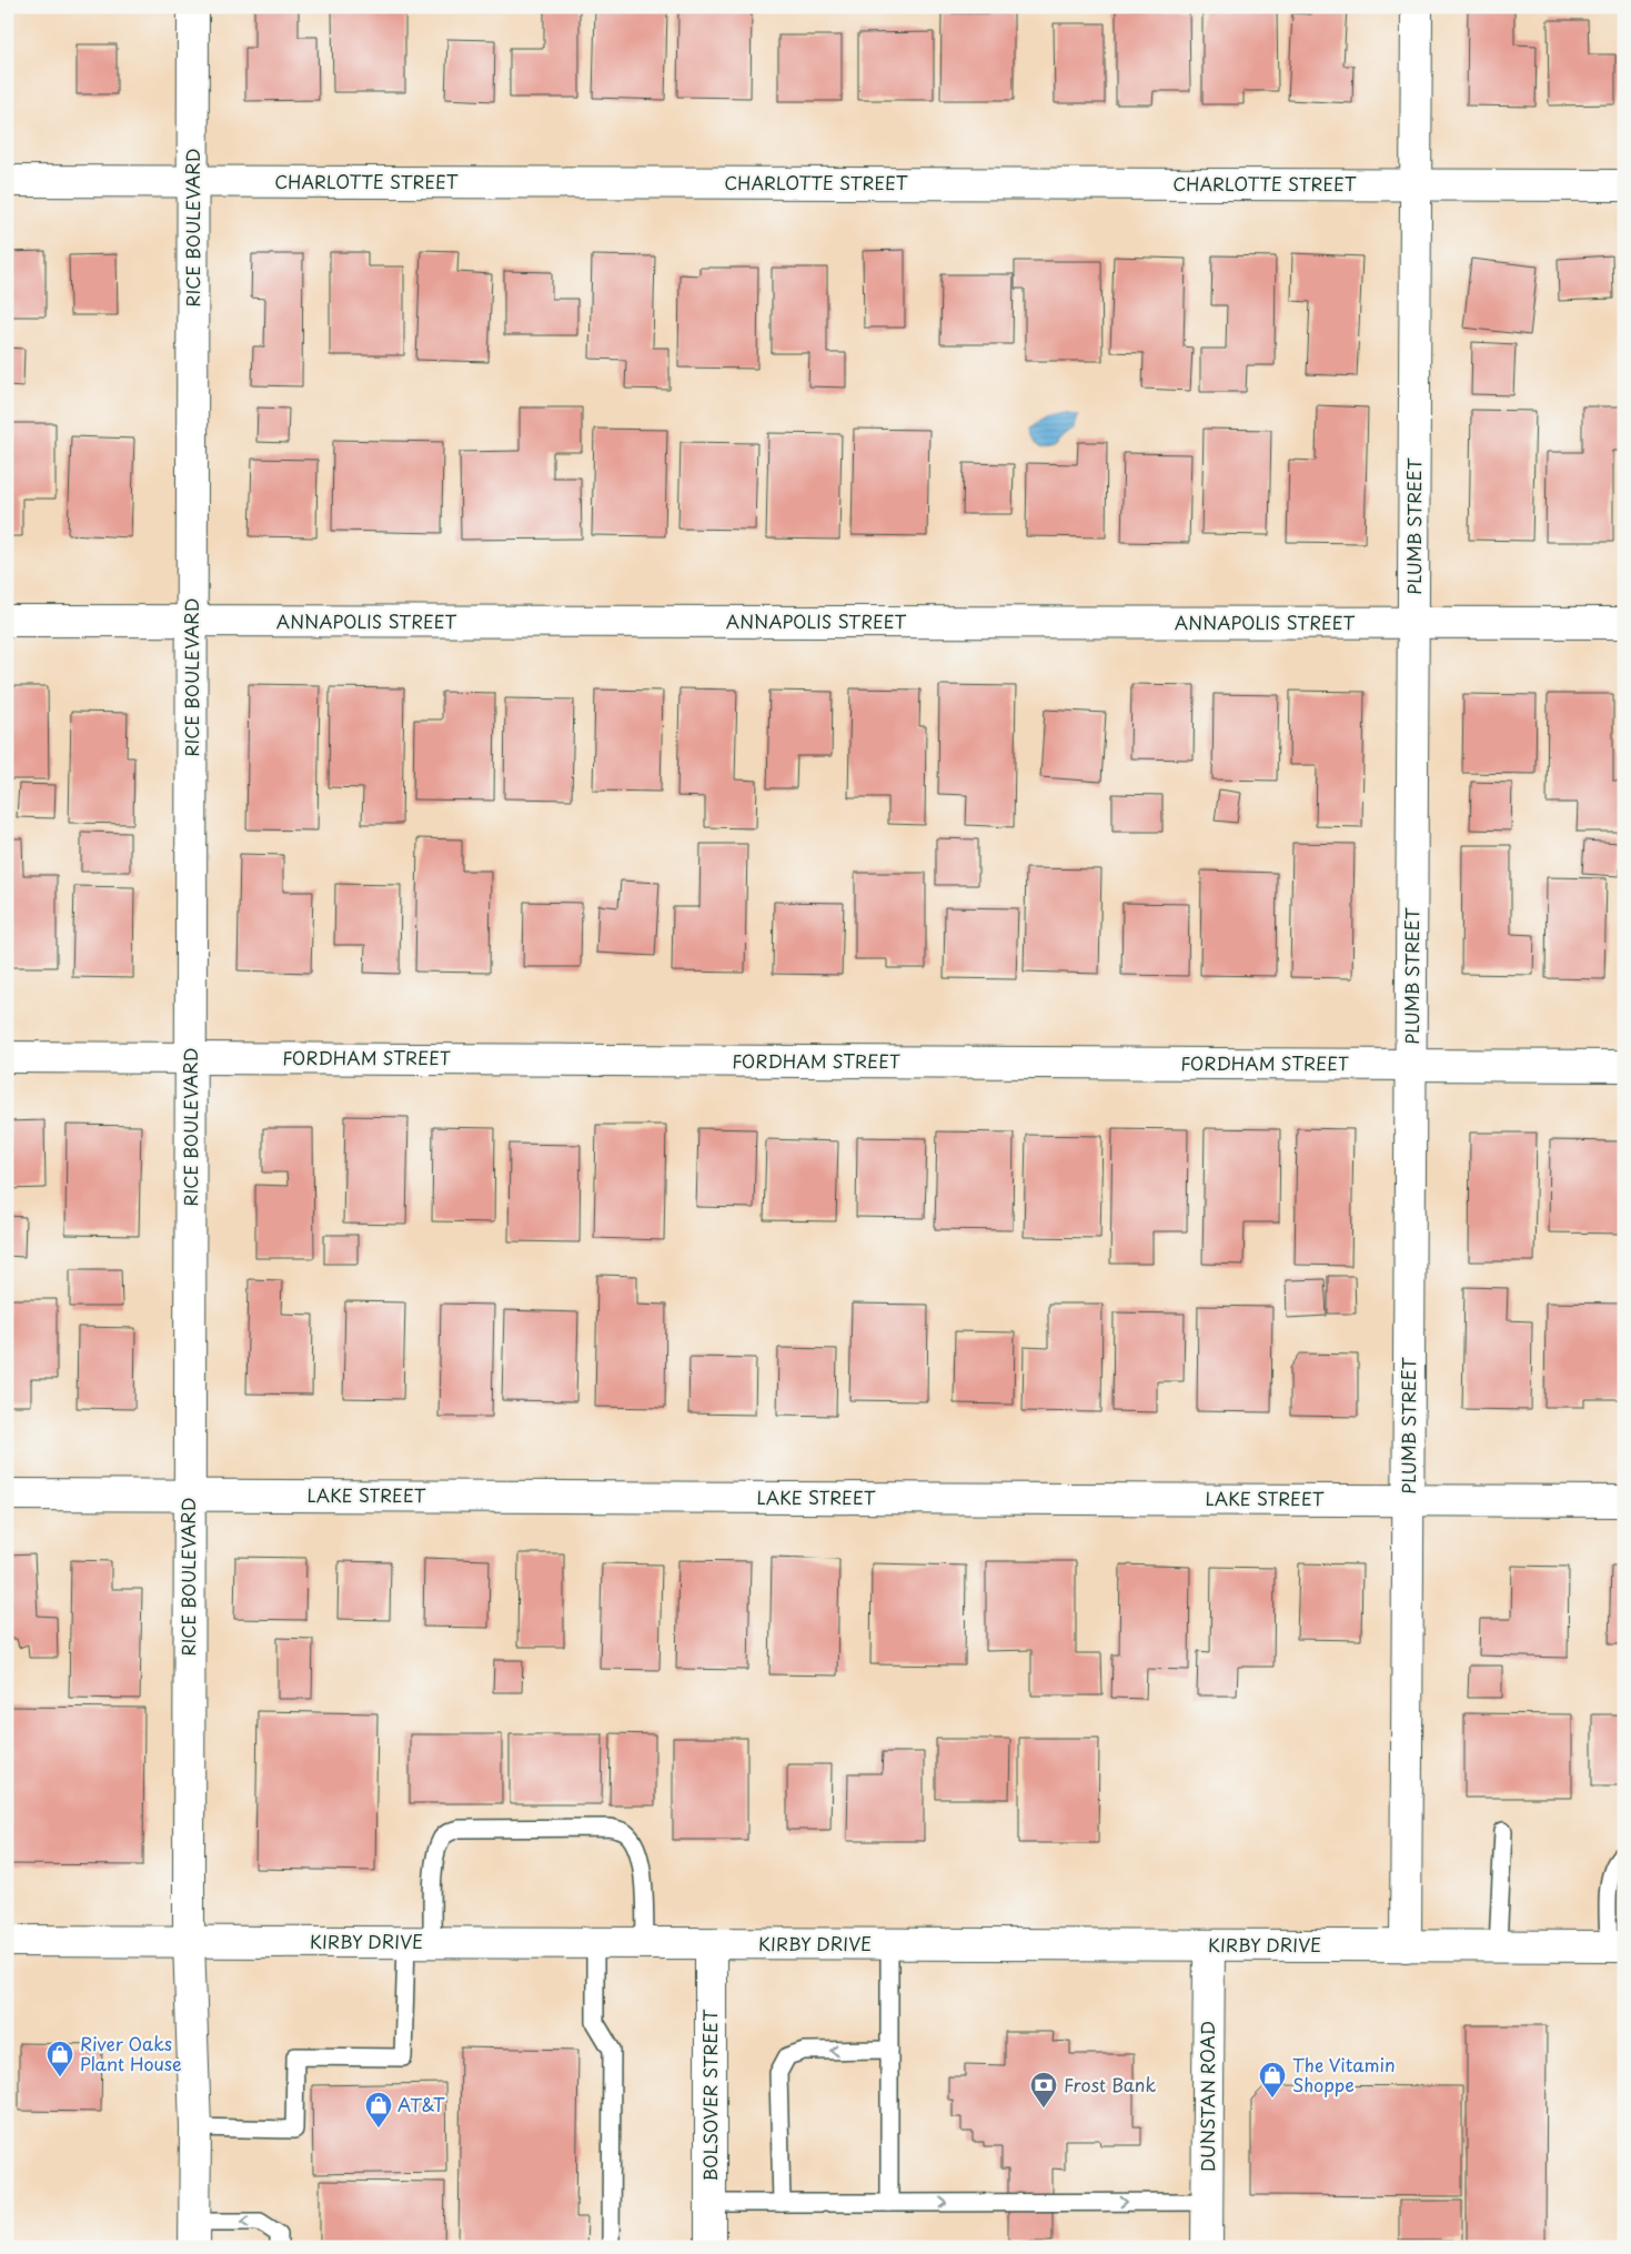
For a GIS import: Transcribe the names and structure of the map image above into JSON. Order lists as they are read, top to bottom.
{
  "streets": {
    "street": [
      "CHARLOTTE STREET",
      "RICE BOULEVARD",
      "PLUMB STREET",
      "ANNAPOLIS STREET",
      "FORDHAM STREET",
      "LAKE STREET",
      "KIRBY DRIVE",
      "BOLSOVER STREET",
      "DUNSTAN ROAD"
    ]
  },
  "crossings": [
    ["CHARLOTTE STREET", "RICE BOULEVARD"],
    ["CHARLOTTE STREET", "PLUMB STREET"],
    ["RICE BOULEVARD", "ANNAPOLIS STREET"],
    ["RICE BOULEVARD", "FORDHAM STREET"],
    ["RICE BOULEVARD", "LAKE STREET"],
    ["RICE BOULEVARD", "KIRBY DRIVE"],
    ["PLUMB STREET", "ANNAPOLIS STREET"],
    ["PLUMB STREET", "FORDHAM STREET"],
    ["PLUMB STREET", "LAKE STREET"],
    ["PLUMB STREET", "KIRBY DRIVE"],
    ["KIRBY DRIVE", "BOLSOVER STREET"],
    ["KIRBY DRIVE", "DUNSTAN ROAD"]
  ],
  "places": {
    "shop": ["River Oaks Plant House", "The Vitamin Shoppe", "AT&T"],
    "bank": ["Frost Bank"]
  }
}
